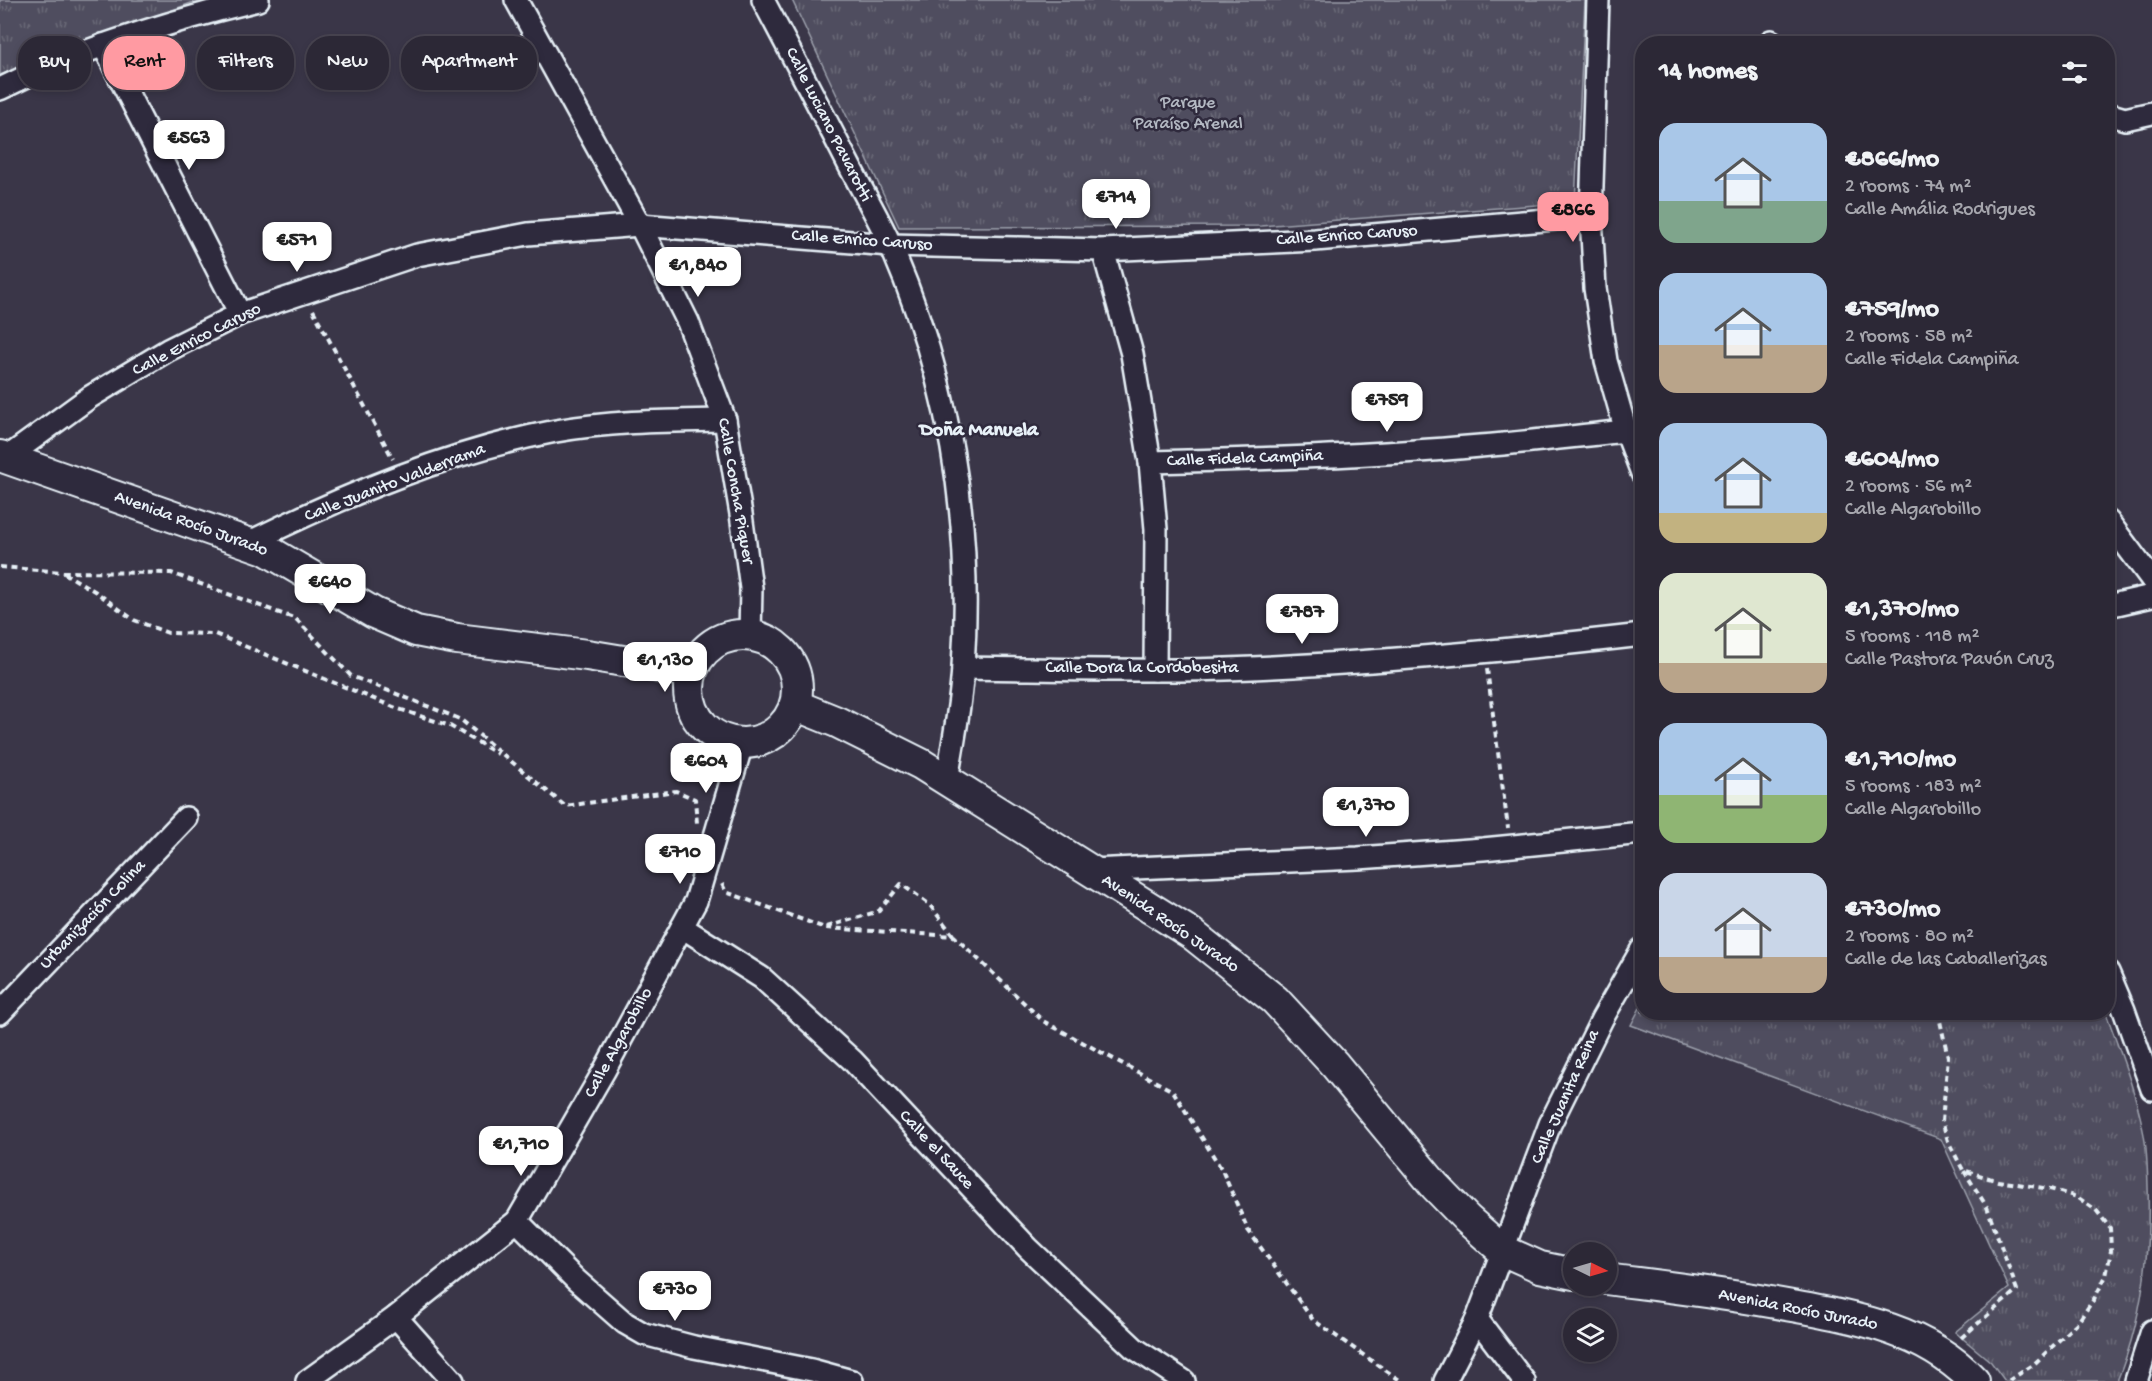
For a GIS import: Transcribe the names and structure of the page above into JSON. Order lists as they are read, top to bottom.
{
  "streets": {
    "street": [
      "Calle Luciano Pavarotti",
      "Calle Enrico Caruso",
      "Calle Fidela Campiña",
      "Calle Juanito Valderrama",
      "Calle Concha Piquer",
      "Avenida Rocío Jurado",
      "Calle Dora la Cordobesita",
      "Urbanización Colina",
      "Calle Algarobillo",
      "Calle Juanita Reina",
      "Calle el Sauce"
    ]
  },
  "crossings": [
    ["Calle Luciano Pavarotti", "Calle Enrico Caruso"],
    ["Calle Luciano Pavarotti", "Avenida Rocío Jurado"],
    ["Calle Luciano Pavarotti", "Calle Dora la Cordobesita"],
    ["Calle Enrico Caruso", "Calle Concha Piquer"],
    ["Calle Enrico Caruso", "Avenida Rocío Jurado"],
    ["Calle Juanito Valderrama", "Calle Concha Piquer"],
    ["Calle Juanito Valderrama", "Avenida Rocío Jurado"],
    ["Calle Concha Piquer", "Avenida Rocío Jurado"],
    ["Calle Concha Piquer", "Calle Algarobillo"],
    ["Avenida Rocío Jurado", "Calle Algarobillo"],
    ["Avenida Rocío Jurado", "Calle Juanita Reina"],
    ["Calle Algarobillo", "Calle el Sauce"]
  ],
  "districts": ["Doña Manuela"],
  "parks": ["Parque Paraíso Arenal"],
  "north": "right",
  "page": {
    "chip": [
      "Buy",
      "Rent",
      "Filters",
      "New",
      "Apartment"
    ],
    "heading": "14 homes",
    "list": [
      {
        "name": "€866/mo",
        "note": "2 rooms · 74 m² · Calle Amália Rodrigues"
      },
      {
        "name": "€759/mo",
        "note": "2 rooms · 58 m² · Calle Fidela Campiña"
      },
      {
        "name": "€604/mo",
        "note": "2 rooms · 56 m² · Calle Algarobillo"
      },
      {
        "name": "€1,370/mo",
        "note": "5 rooms · 118 m² · Calle Pastora Pavón Cruz"
      },
      {
        "name": "€1,710/mo",
        "note": "5 rooms · 183 m² · Calle Algarobillo"
      },
      {
        "name": "€730/mo",
        "note": "2 rooms · 80 m² · Calle de las Caballerizas"
      }
    ],
    "price": [
      "€563",
      "€714",
      "€866",
      "€571",
      "€1,840",
      "€759",
      "€640",
      "€787",
      "€1,130",
      "€604",
      "€1,370",
      "€710",
      "€1,710",
      "€730"
    ]
  }
}
